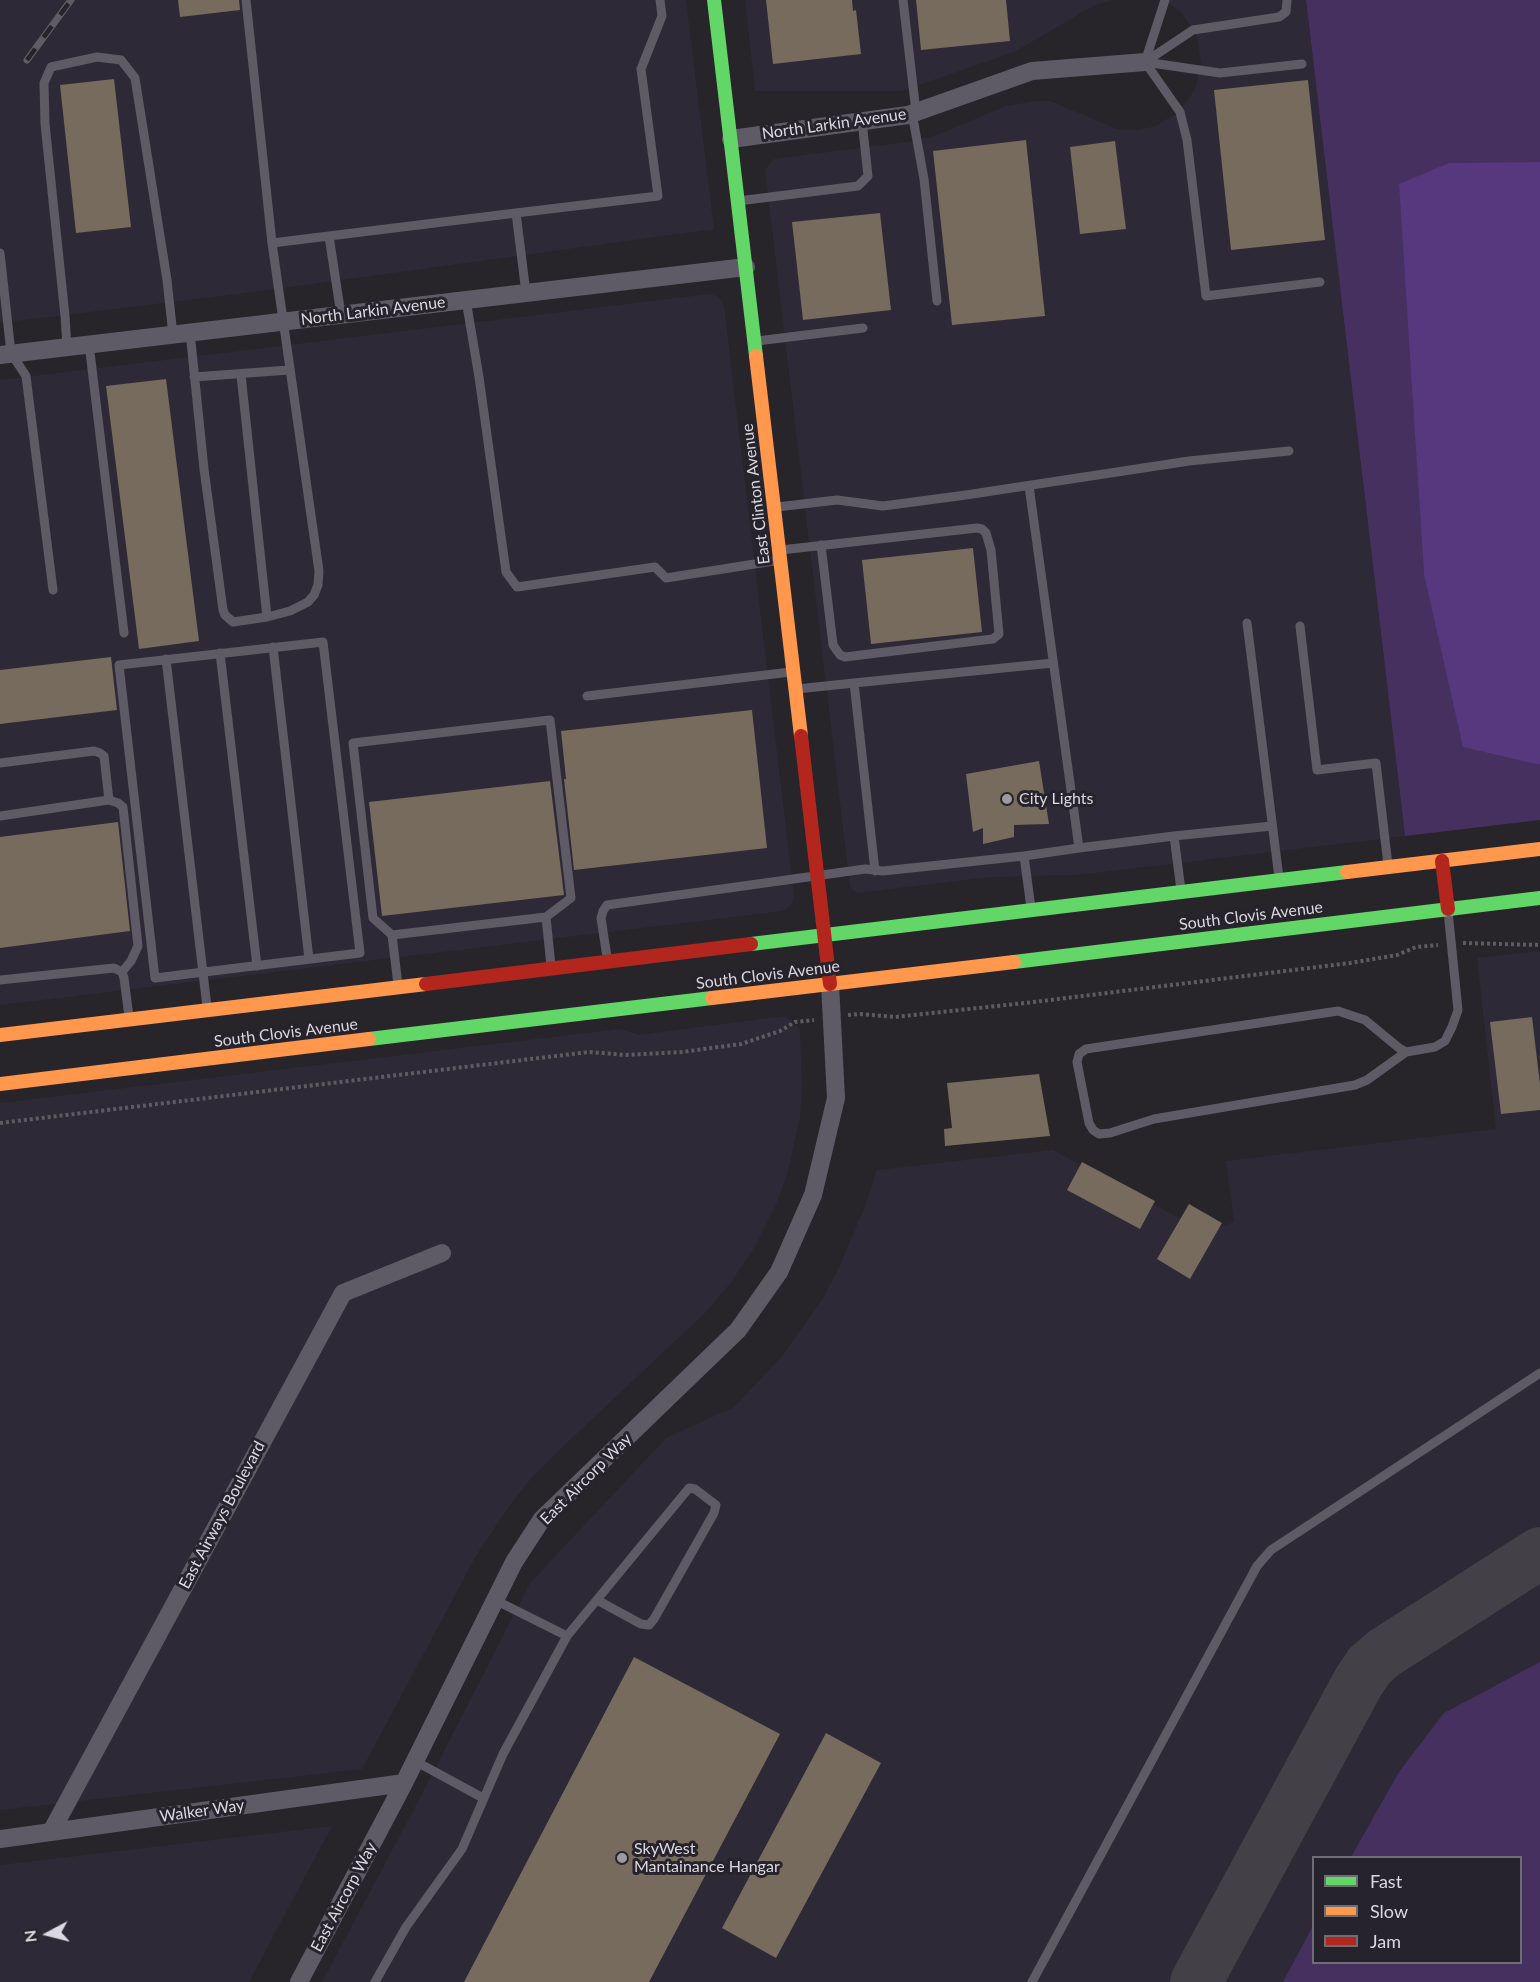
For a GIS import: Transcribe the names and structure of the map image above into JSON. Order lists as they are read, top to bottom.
{
  "streets": {
    "main road": ["East Clinton Avenue", "South Clovis Avenue"],
    "street": [
      "North Larkin Avenue",
      "East Aircorp Way",
      "East Airways Boulevard",
      "Walker Way"
    ]
  },
  "crossings": [
    ["North Larkin Avenue", "East Clinton Avenue"],
    ["East Clinton Avenue", "South Clovis Avenue"],
    ["East Clinton Avenue", "East Aircorp Way"],
    ["South Clovis Avenue", "East Aircorp Way"],
    ["East Aircorp Way", "Walker Way"],
    ["East Airways Boulevard", "Walker Way"]
  ],
  "places": ["City Lights", "SkyWest Mantainance Hangar"],
  "legend": ["Fast", "Slow", "Jam"],
  "north": "left"
}
